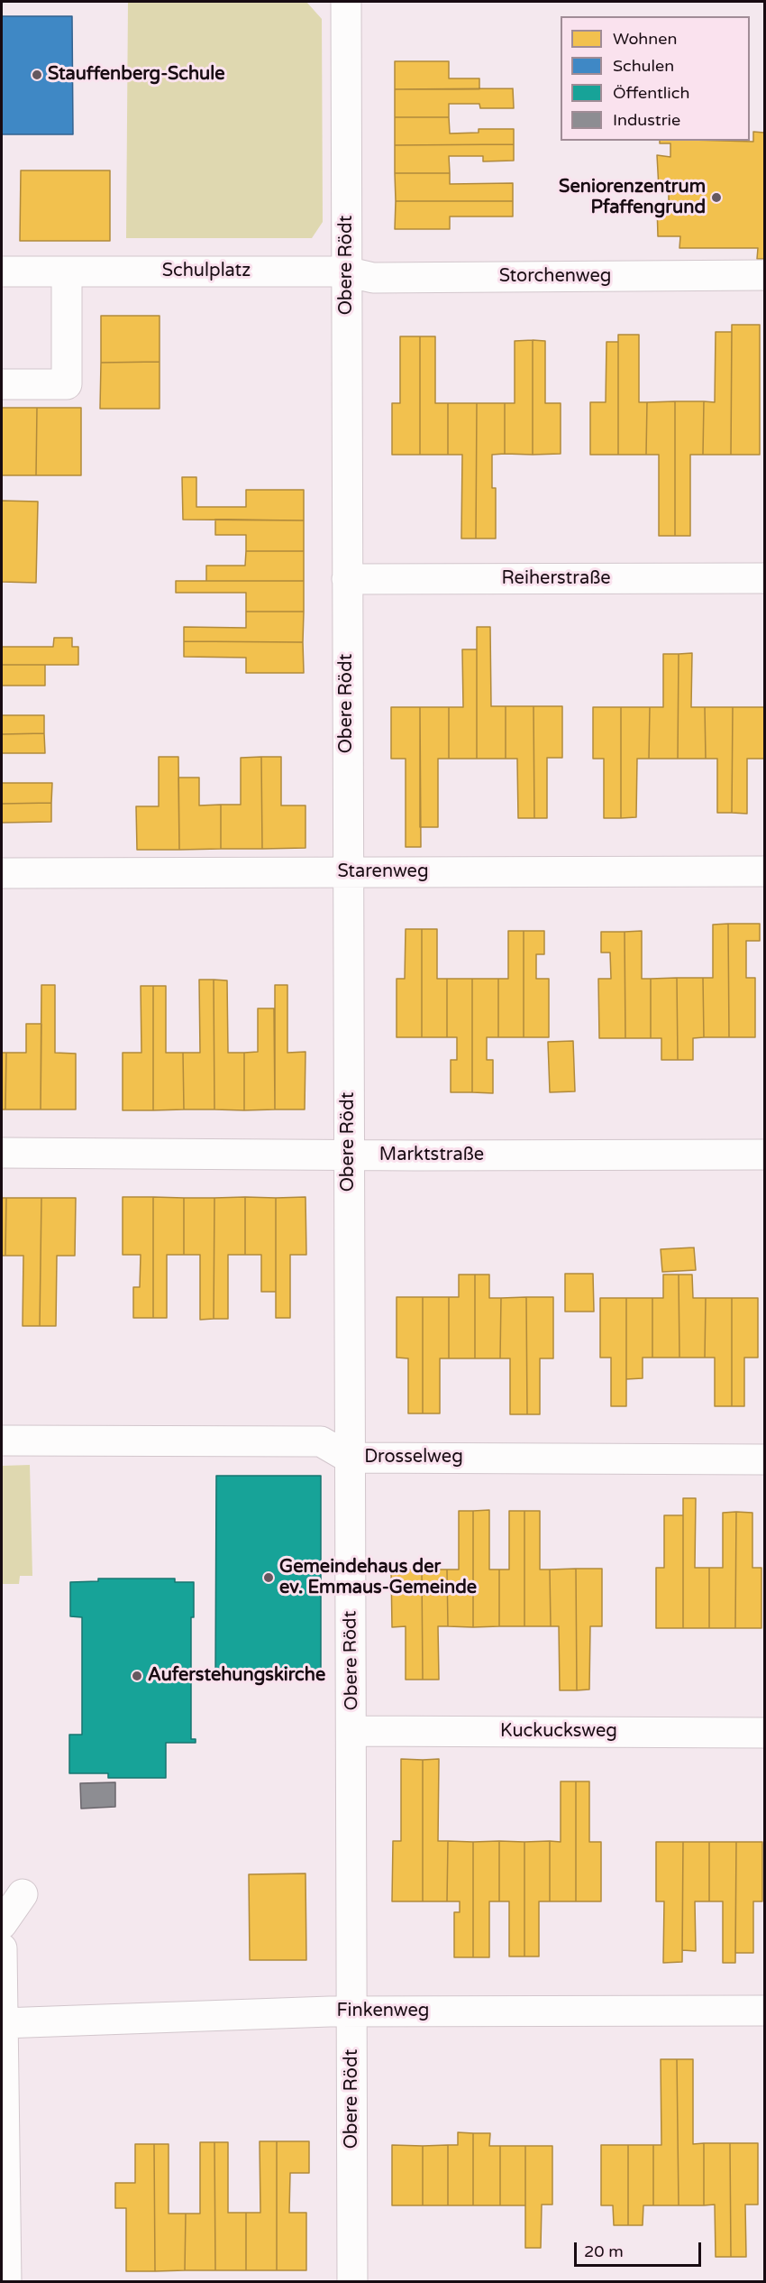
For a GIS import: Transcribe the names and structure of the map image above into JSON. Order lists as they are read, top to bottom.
{
  "streets": {
    "street": [
      "Obere Rödt",
      "Schulplatz",
      "Storchenweg",
      "Reiherstraße",
      "Starenweg",
      "Marktstraße",
      "Drosselweg",
      "Kuckucksweg",
      "Finkenweg"
    ]
  },
  "crossings": [
    ["Obere Rödt", "Schulplatz"],
    ["Obere Rödt", "Storchenweg"],
    ["Obere Rödt", "Reiherstraße"],
    ["Obere Rödt", "Starenweg"],
    ["Obere Rödt", "Marktstraße"],
    ["Obere Rödt", "Drosselweg"],
    ["Obere Rödt", "Kuckucksweg"],
    ["Obere Rödt", "Finkenweg"],
    ["Schulplatz", "Storchenweg"]
  ],
  "places": [
    "Stauffenberg-Schule",
    "Seniorenzentrum Pfaffengrund",
    "Gemeindehaus der ev. Emmaus-Gemeinde",
    "Auferstehungskirche"
  ],
  "legend": [
    "Wohnen",
    "Schulen",
    "Öffentlich",
    "Industrie"
  ],
  "scale_bar": "20 m"
}
